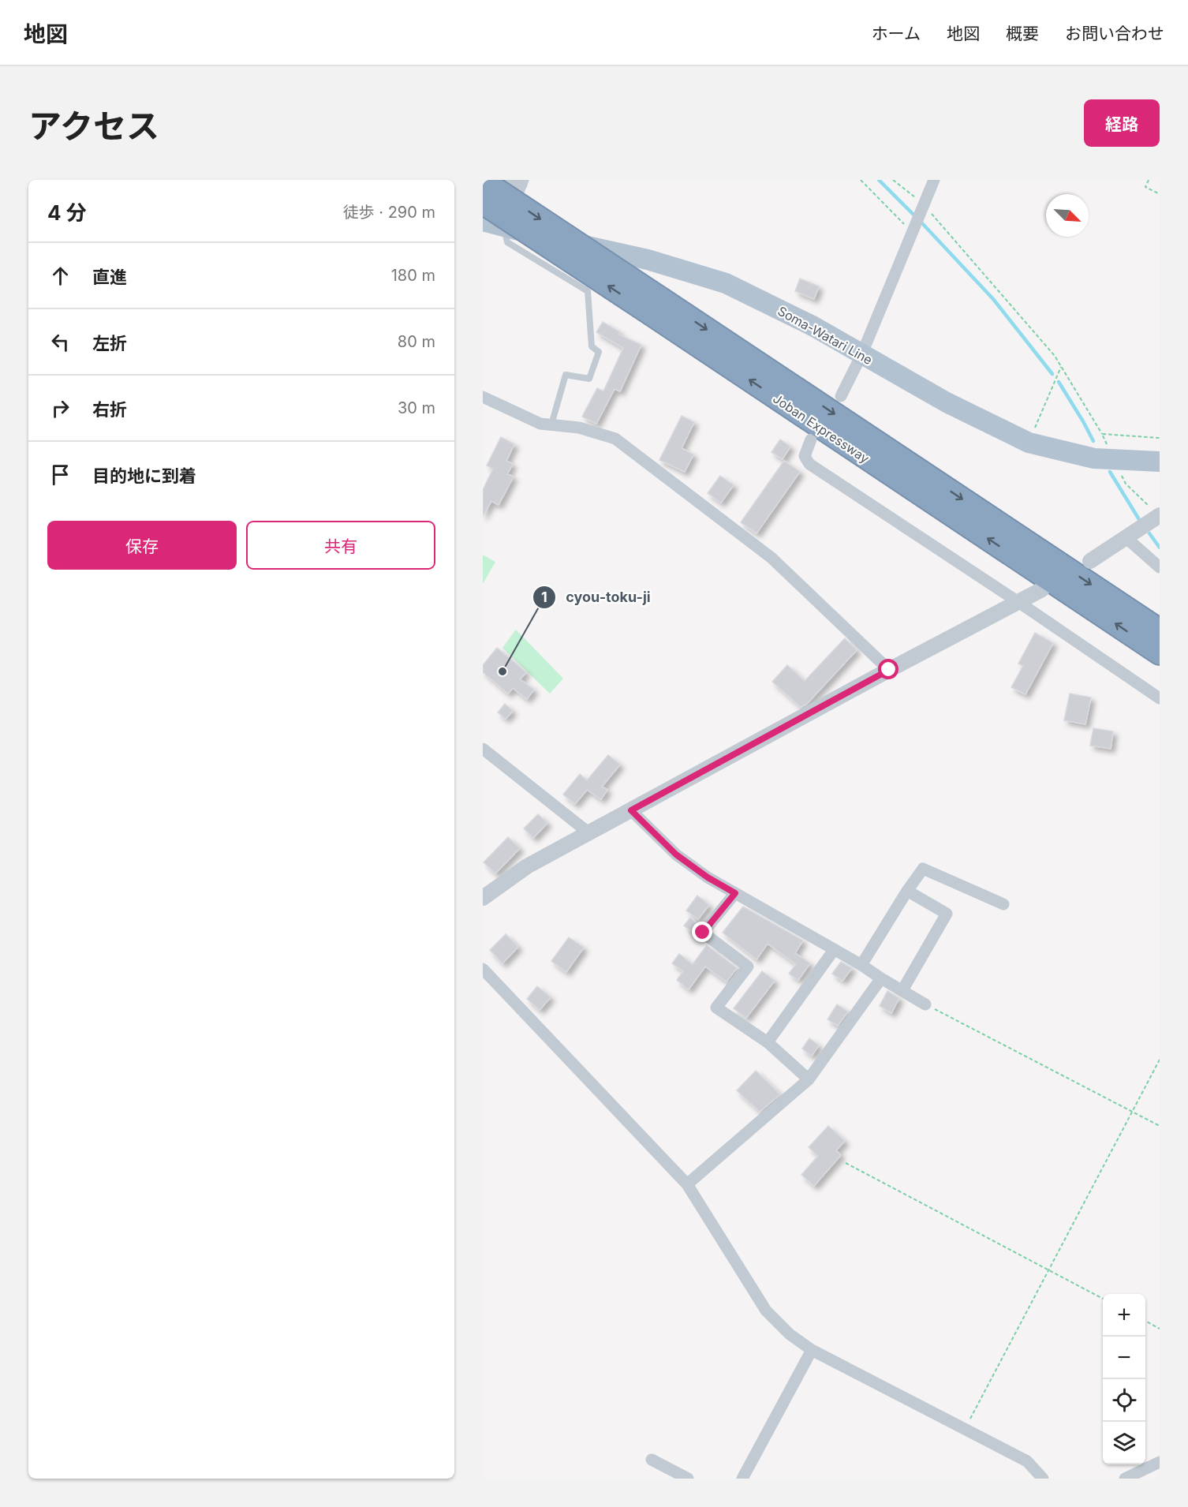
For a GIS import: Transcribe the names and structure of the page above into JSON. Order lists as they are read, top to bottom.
{
  "streets": {
    "highway": ["Joban Expressway"],
    "main road": ["Soma-Watari Line"]
  },
  "places": ["cyou-toku-ji"],
  "north": "bottom right",
  "page": {
    "header": "地図",
    "nav": [
      "ホーム",
      "地図",
      "概要",
      "お問い合わせ"
    ],
    "title": "アクセス",
    "buttons": [
      "経路",
      ["保存", "共有"]
    ],
    "heading": ["4 分", "徒歩 · 290 m"],
    "list": [
      ["直進", "180 m"],
      ["左折", "80 m"],
      ["右折", "30 m"],
      "目的地に到着"
    ],
    "map_buttons": ["+", "−"]
  }
}
